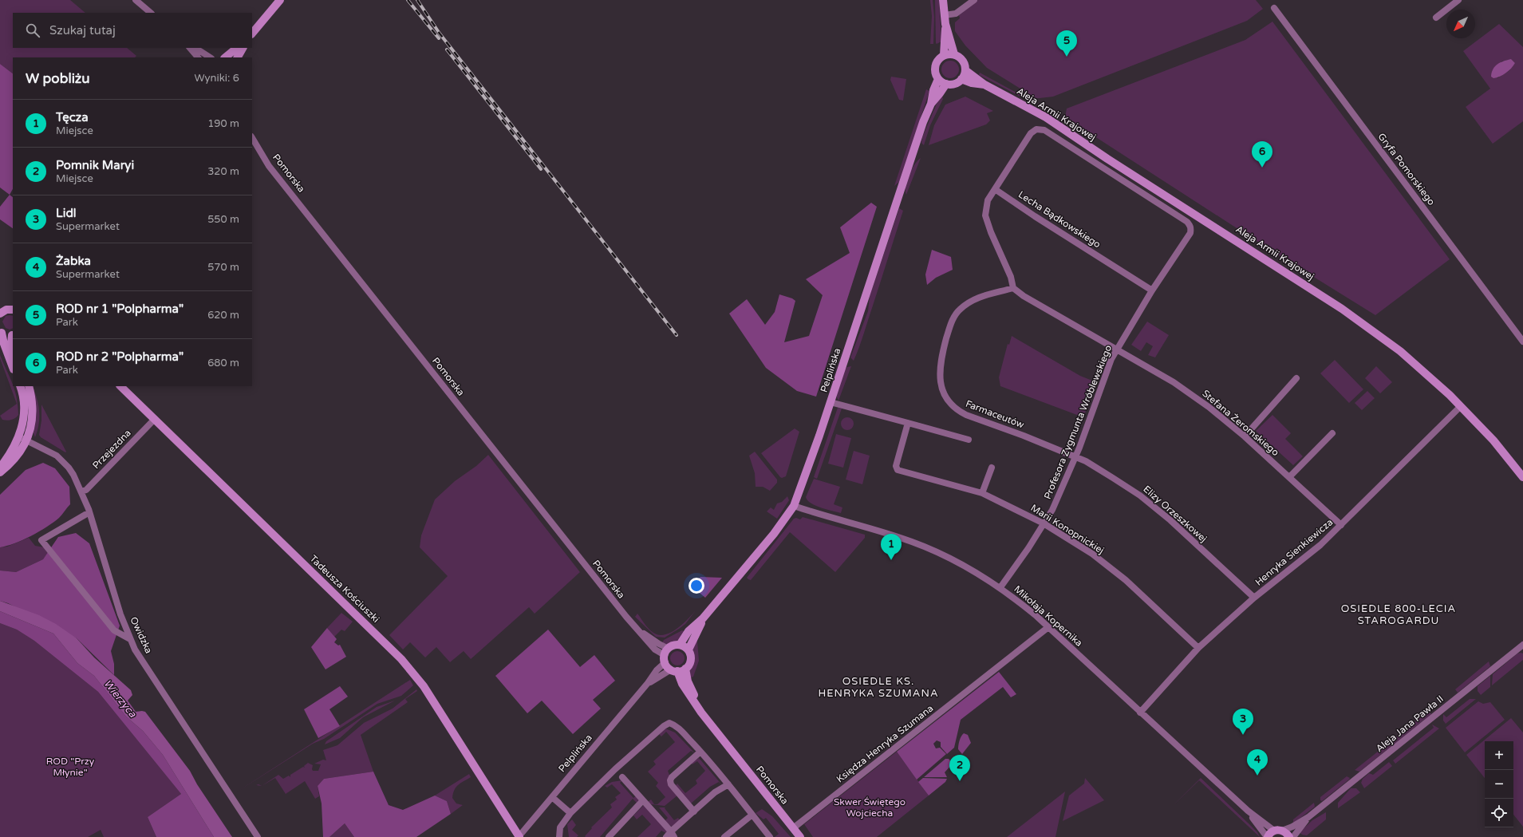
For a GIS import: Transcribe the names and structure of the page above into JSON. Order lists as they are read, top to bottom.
{
  "streets": {
    "street": [
      "Aleja Armii Krajowej",
      "Gryfa Pomorskiego",
      "Pomorska",
      "Lecha Bądkowskiego",
      "Pelplińska",
      "Farmaceutów",
      "Profesora Zygmunta Wróblewskiego",
      "Stefana Żeromskiego",
      "Przejezdna",
      "Elizy Orzeszkowej",
      "Marii Konopnickiej",
      "Henryka Sienkiewicza",
      "Tadeusza Kościuszki",
      "Mikołaja Kopernika",
      "Owidzka",
      "Aleja Jana Pawła II",
      "Księdza Henryka Szumana"
    ]
  },
  "crossings": [
    ["Aleja Armii Krajowej", "Lecha Bądkowskiego"],
    ["Aleja Armii Krajowej", "Pelplińska"],
    ["Aleja Armii Krajowej", "Profesora Zygmunta Wróblewskiego"],
    ["Aleja Armii Krajowej", "Henryka Sienkiewicza"],
    ["Pomorska", "Pelplińska"],
    ["Pomorska", "Księdza Henryka Szumana"],
    ["Lecha Bądkowskiego", "Profesora Zygmunta Wróblewskiego"],
    ["Pelplińska", "Tadeusza Kościuszki"],
    ["Pelplińska", "Mikołaja Kopernika"],
    ["Farmaceutów", "Profesora Zygmunta Wróblewskiego"],
    ["Farmaceutów", "Elizy Orzeszkowej"],
    ["Profesora Zygmunta Wróblewskiego", "Stefana Żeromskiego"],
    ["Profesora Zygmunta Wróblewskiego", "Elizy Orzeszkowej"],
    ["Profesora Zygmunta Wróblewskiego", "Marii Konopnickiej"],
    ["Profesora Zygmunta Wróblewskiego", "Mikołaja Kopernika"],
    ["Stefana Żeromskiego", "Henryka Sienkiewicza"],
    ["Przejezdna", "Tadeusza Kościuszki"],
    ["Przejezdna", "Owidzka"],
    ["Elizy Orzeszkowej", "Henryka Sienkiewicza"],
    ["Marii Konopnickiej", "Henryka Sienkiewicza"],
    ["Henryka Sienkiewicza", "Mikołaja Kopernika"],
    ["Mikołaja Kopernika", "Aleja Jana Pawła II"],
    ["Mikołaja Kopernika", "Księdza Henryka Szumana"]
  ],
  "districts": ["OSIEDLE 800-LECIA STAROGARDU", "OSIEDLE KS. HENRYKA SZUMANA"],
  "water": ["Wierzyca"],
  "parks": ["ROD \"Przy Młynie\"", "Skwer Świętego Wojciecha"],
  "north": "bottom left",
  "page": {
    "search": "Szukaj tutaj",
    "pins": [
      "5",
      "6",
      "1",
      "3",
      "4",
      "2"
    ],
    "heading": ["W pobliżu", "Wyniki: 6"],
    "list": [
      {
        "mark": "1",
        "name": "Tęcza",
        "note": "Miejsce",
        "value": "190 m"
      },
      {
        "mark": "2",
        "name": "Pomnik Maryi",
        "note": "Miejsce",
        "value": "320 m"
      },
      {
        "mark": "3",
        "name": "Lidl",
        "note": "Supermarket",
        "value": "550 m"
      },
      {
        "mark": "4",
        "name": "Żabka",
        "note": "Supermarket",
        "value": "570 m"
      },
      {
        "mark": "5",
        "name": "ROD nr 1 \"Polpharma\"",
        "note": "Park",
        "value": "620 m"
      },
      {
        "mark": "6",
        "name": "ROD nr 2 \"Polpharma\"",
        "note": "Park",
        "value": "680 m"
      }
    ],
    "map_buttons": ["+", "−"]
  }
}
